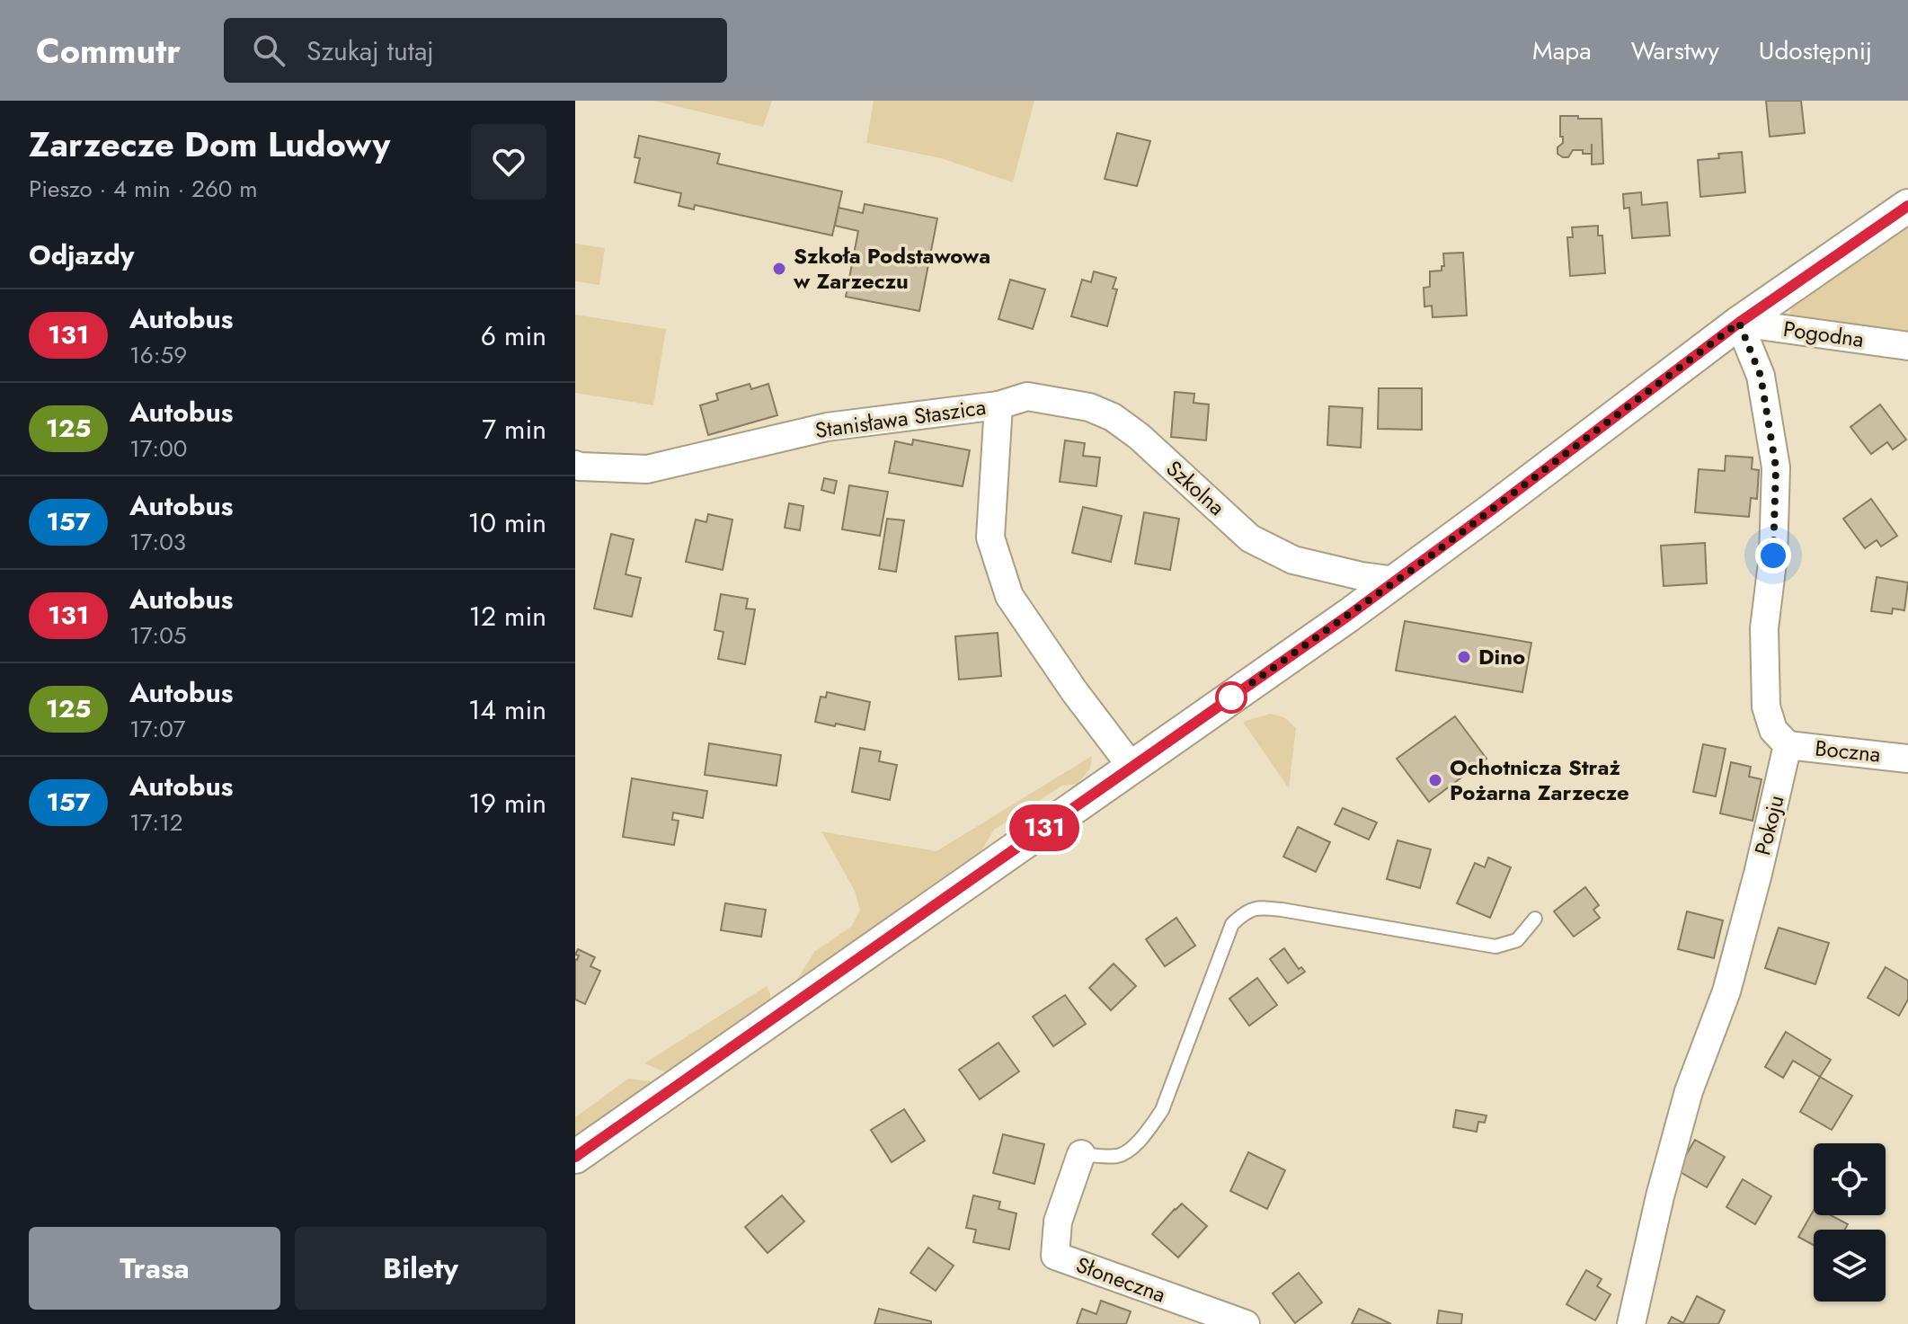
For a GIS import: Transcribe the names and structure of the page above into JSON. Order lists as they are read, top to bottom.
{
  "streets": {
    "street": [
      "Pogodna",
      "Stanisława Staszica",
      "Szkolna",
      "Boczna",
      "Pokoju",
      "Słoneczna"
    ]
  },
  "crossings": [
    ["Stanisława Staszica", "Szkolna"],
    ["Boczna", "Pokoju"]
  ],
  "places": ["Szkoła Podstawowa w Zarzeczu", "Dino", "Ochotnicza Straż Pożarna Zarzecze"],
  "lines": ["bus line 131"],
  "page": {
    "header": "Commutr",
    "search": "Szukaj tutaj",
    "nav": ["Mapa", "Warstwy", "Udostępnij"],
    "heading": [
      ["Zarzecze Dom Ludowy", "Pieszo · 4 min · 260 m"],
      "Odjazdy"
    ],
    "on_map": "131",
    "list": [
      {
        "mark": "131",
        "name": "Autobus",
        "note": "16:59",
        "value": "6 min"
      },
      {
        "mark": "125",
        "name": "Autobus",
        "note": "17:00",
        "value": "7 min"
      },
      {
        "mark": "157",
        "name": "Autobus",
        "note": "17:03",
        "value": "10 min"
      },
      {
        "mark": "131",
        "name": "Autobus",
        "note": "17:05",
        "value": "12 min"
      },
      {
        "mark": "125",
        "name": "Autobus",
        "note": "17:07",
        "value": "14 min"
      },
      {
        "mark": "157",
        "name": "Autobus",
        "note": "17:12",
        "value": "19 min"
      }
    ],
    "buttons": ["Trasa", "Bilety"]
  }
}
